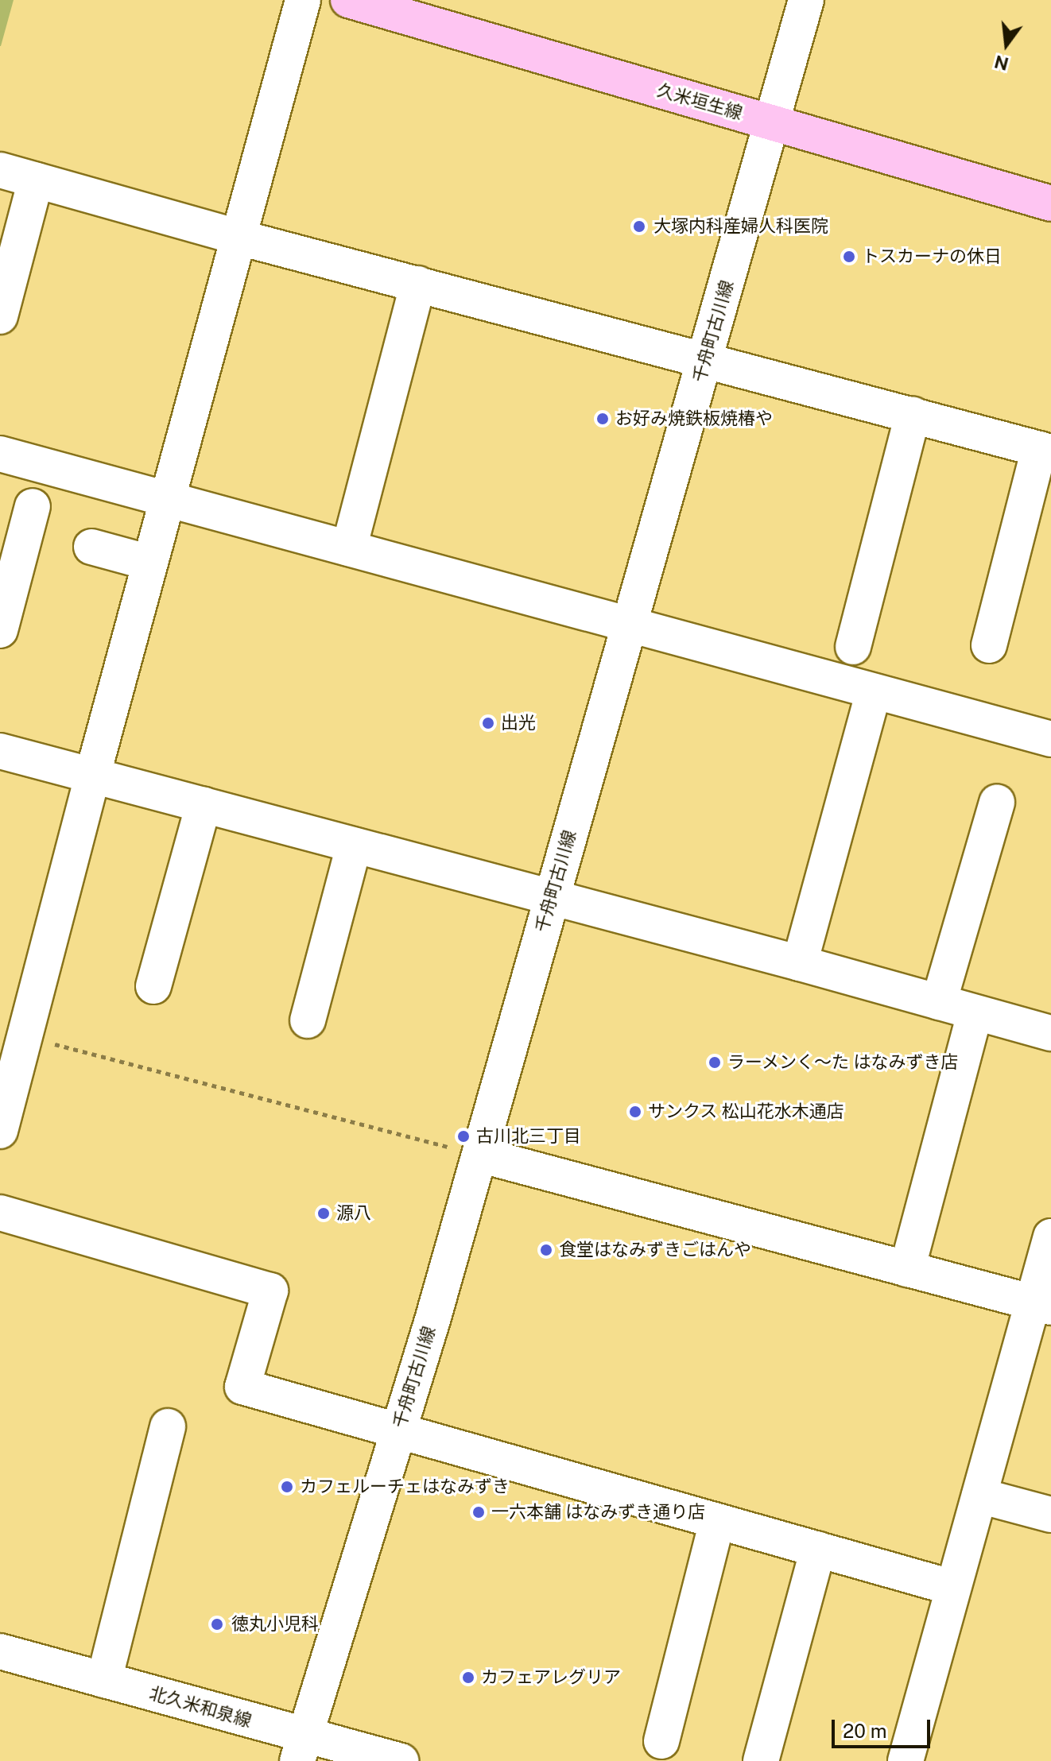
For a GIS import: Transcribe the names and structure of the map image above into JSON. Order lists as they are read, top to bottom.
{
  "streets": {
    "main road": ["久米垣生線"],
    "street": ["千舟町古川線", "北久米和泉線"]
  },
  "crossings": [
    ["久米垣生線", "千舟町古川線"],
    ["千舟町古川線", "北久米和泉線"]
  ],
  "places": [
    "大塚内科産婦人科医院",
    "トスカーナの休日",
    "お好み焼鉄板焼椿や",
    "出光",
    "ラーメンく～た はなみずき店",
    "サンクス 松山花水木通店",
    "古川北三丁目",
    "源八",
    "食堂はなみずきごはんや",
    "カフェルーチェはなみずき",
    "一六本舗 はなみずき通り店",
    "徳丸小児科",
    "カフェアレグリア"
  ],
  "scale_bar": "20 m",
  "north": "bottom"
}
